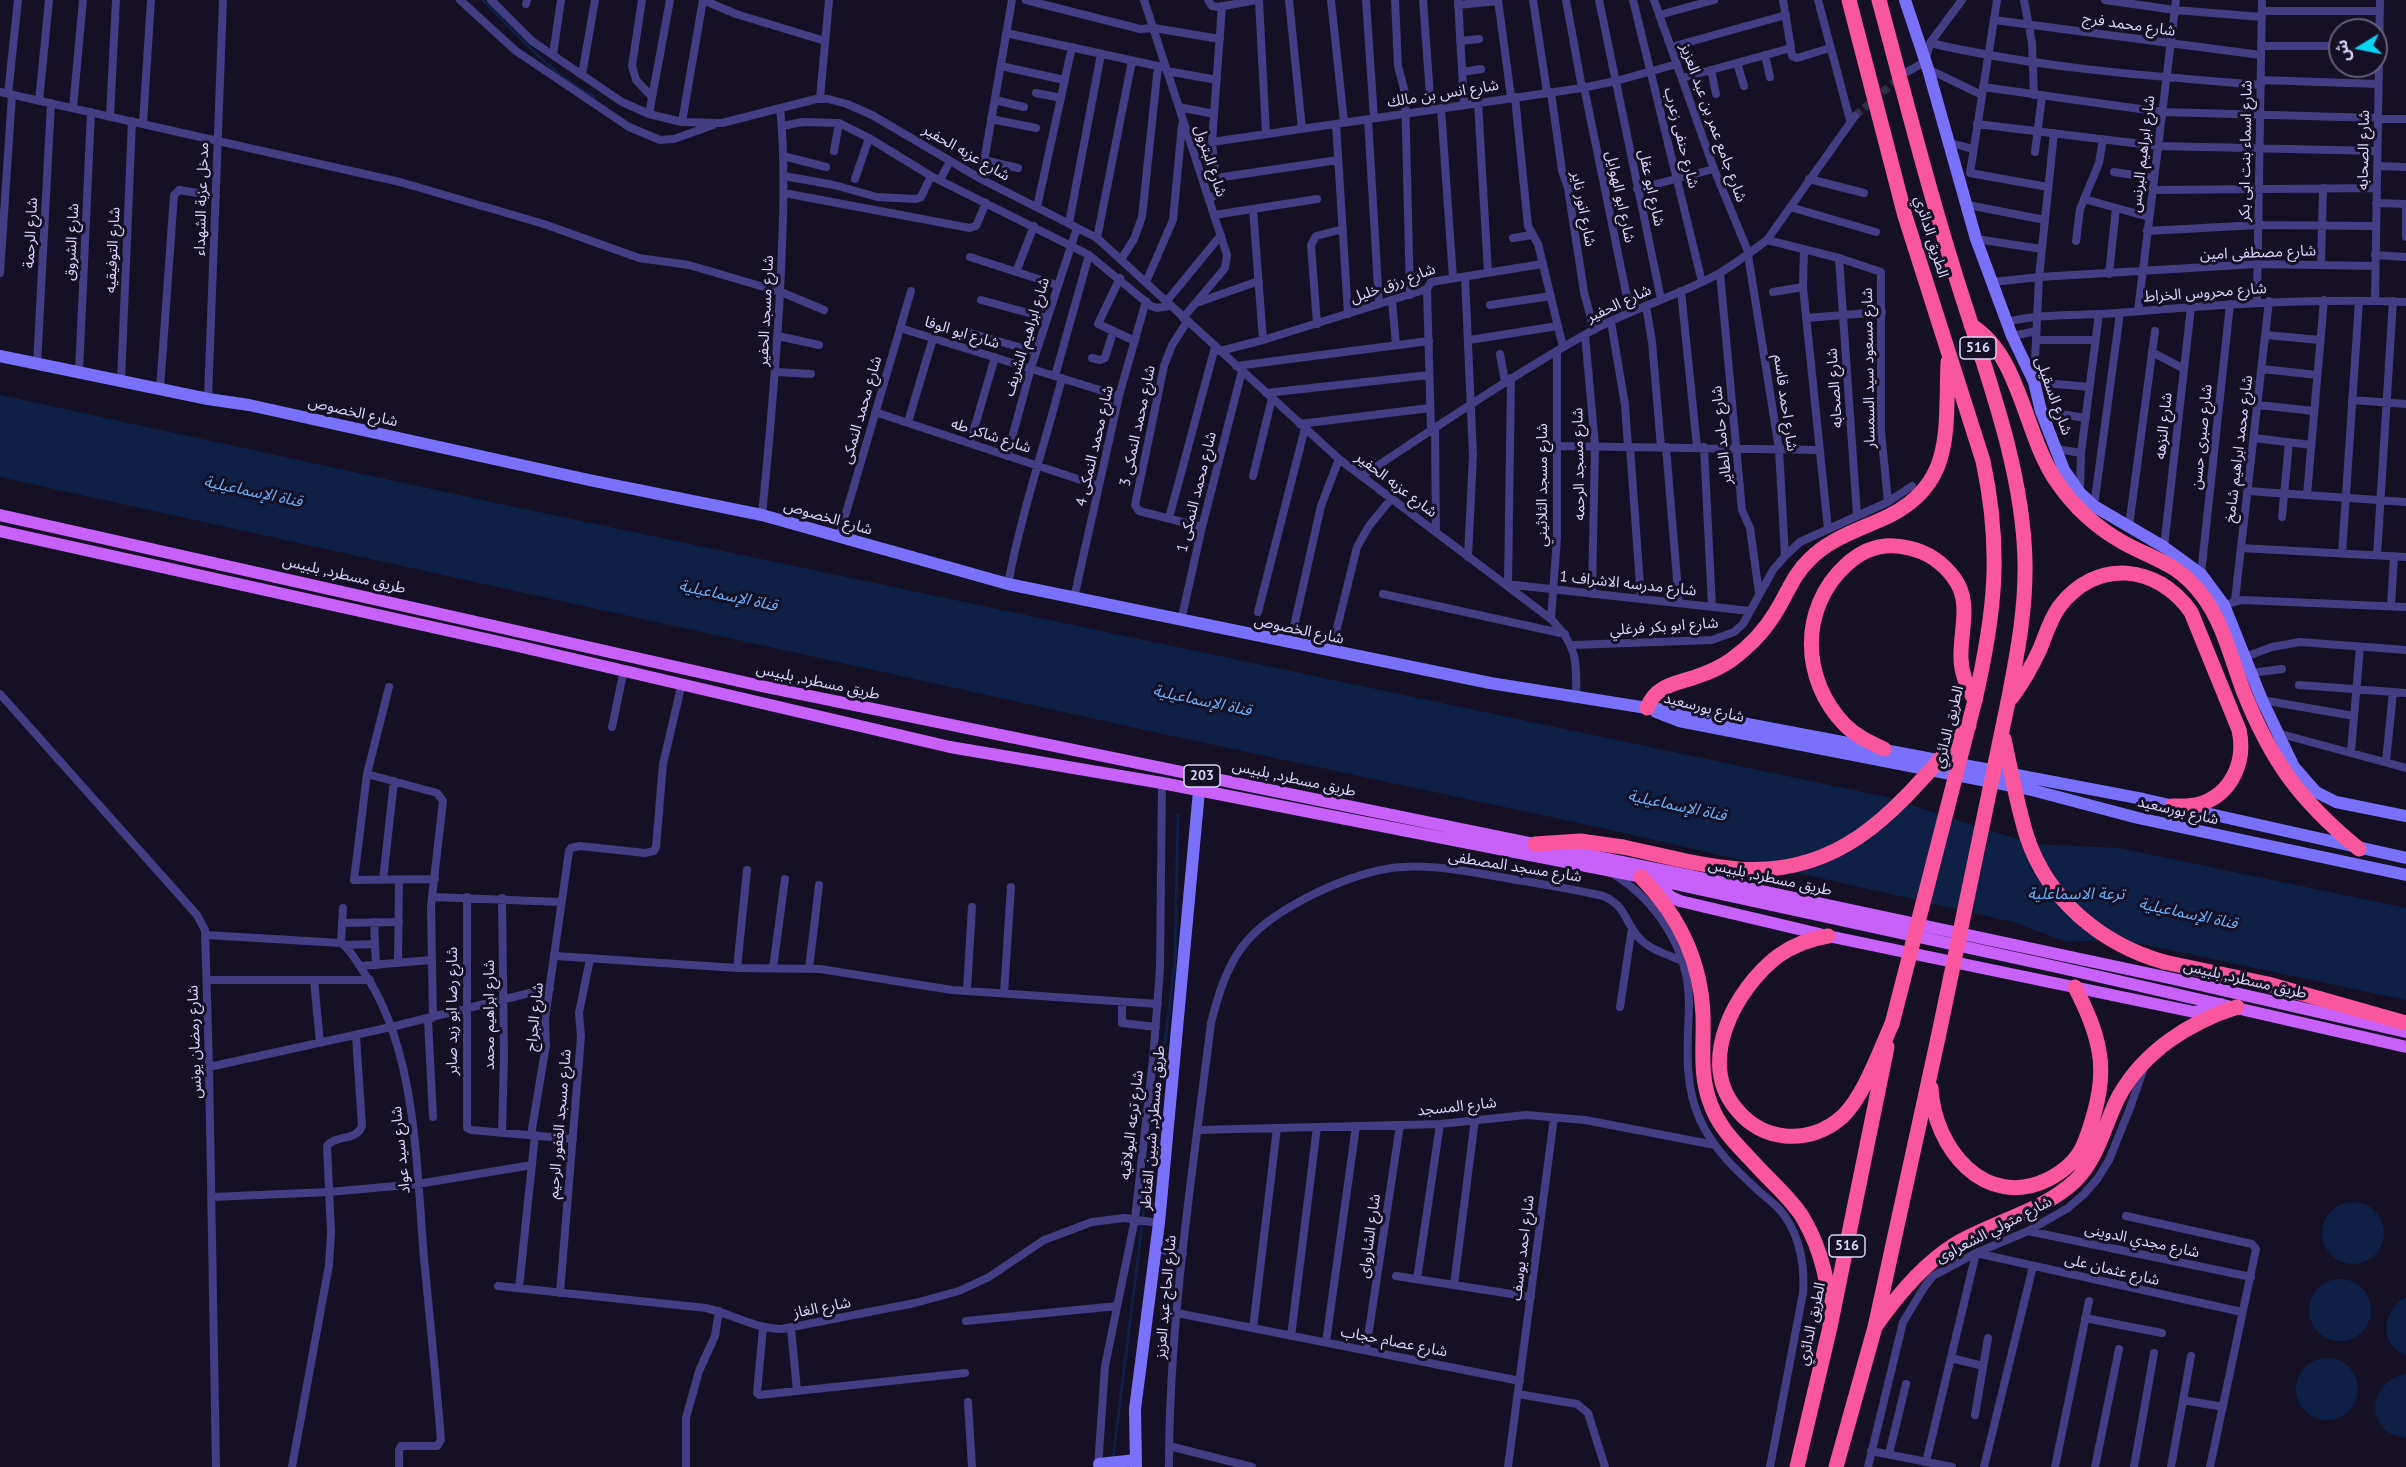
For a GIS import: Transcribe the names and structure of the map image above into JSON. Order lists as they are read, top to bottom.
{
  "streets": {
    "highway": ["الطريق الدائري", "516"],
    "main road": [
      "شارع السقيلى",
      "شارع الخصوص",
      "طريق مسطرد, بلبيس",
      "شارع بورسعيد",
      "203",
      "طريق مسطرد, شبين القناطر"
    ],
    "street": [
      "شارع محمد فرج",
      "شارع انس بن مالك",
      "شارع جامع عمر بن عبد العزيز",
      "شارع حنفى زعرب",
      "شارع الصحابه",
      "شارع اسماء بنت ابى بكر",
      "شارع عزبه الحفير",
      "شارع ابراهيم البرنس",
      "شارع البترول",
      "شارع ابو عقل",
      "شارع ابو الهوايل",
      "مدخل عزبة الشهداء",
      "شارع انور ناير",
      "شارع الرحمة",
      "شارع الشروق",
      "شارع التوفيقيه",
      "شارع مصطفى امين",
      "شارع رزق خليل",
      "شارع محروس الخراط",
      "شارع الحفير",
      "شارع مسجد الحفير",
      "شارع ابو الوفا",
      "شارع ابراهيم الشريف",
      "شارع مسعود سيد السمسار",
      "شارع احمد قاسم",
      "شارع محمد النمكى",
      "شارع محمد النمكى 3",
      "شارع النزهه",
      "شارع حامد الطاير",
      "شارع شاكر طه",
      "شارع صبرى حسن",
      "شارع محمد النمكى 4",
      "شارع محمد ابراهيم شامخ",
      "شارع مسجد الرحمه",
      "شارع مسجد الثلاثيني",
      "شارع محمد النمكى 1",
      "شارع مدرسه الاشراف 1",
      "شارع ابو بكر فرغلي",
      "شارع مسجد المصطفى",
      "شارع رضا ابو زيد صابر",
      "شارع ابراهيم محمد",
      "شارع الجراج",
      "شارع رمضان يونس",
      "شارع المسجد",
      "شارع مسجد الغفور الرحيم",
      "شارع ترعه البولاقيه",
      "شارع سيد عواد",
      "شارع متولي الشعراوى",
      "شارع الشارواى",
      "شارع مجدي الدوينى",
      "شارع احمد يوسف",
      "شارع عثمان على",
      "شارع الحاج عبد العزيز",
      "شارع الغاز",
      "شارع عصام حجاب"
    ]
  },
  "crossings": [
    ["شارع محمد فرج", "شارع اسماء بنت ابى بكر"],
    ["شارع محمد فرج", "شارع ابراهيم البرنس"],
    ["شارع انس بن مالك", "شارع جامع عمر بن عبد العزيز"],
    ["شارع انس بن مالك", "شارع حنفى زعرب"],
    ["شارع انس بن مالك", "شارع ابو عقل"],
    ["شارع انس بن مالك", "شارع ابو الهوايل"],
    ["شارع انس بن مالك", "شارع انور ناير"],
    ["شارع انس بن مالك", "شارع مسجد الثلاثيني"],
    ["شارع جامع عمر بن عبد العزيز", "شارع الحفير"],
    ["شارع جامع عمر بن عبد العزيز", "شارع احمد قاسم"],
    ["شارع حنفى زعرب", "شارع الحفير"],
    ["شارع الصحابه", "شارع مصطفى امين"],
    ["شارع الصحابه", "شارع محروس الخراط"],
    ["شارع الصحابه", "شارع مسعود سيد السمسار"],
    ["شارع الصحابه", "شارع ابو بكر فرغلي"],
    ["شارع اسماء بنت ابى بكر", "شارع مصطفى امين"],
    ["شارع اسماء بنت ابى بكر", "شارع محروس الخراط"],
    ["شارع عزبه الحفير", "شارع البترول"],
    ["شارع عزبه الحفير", "شارع رزق خليل"],
    ["شارع عزبه الحفير", "شارع الحفير"],
    ["شارع عزبه الحفير", "شارع مسجد الحفير"],
    ["شارع عزبه الحفير", "شارع ابراهيم الشريف"],
    ["شارع عزبه الحفير", "شارع الخصوص"],
    ["شارع عزبه الحفير", "شارع محمد النمكى 3"],
    ["شارع عزبه الحفير", "شارع محمد النمكى 4"],
    ["شارع عزبه الحفير", "شارع مسجد الثلاثيني"],
    ["شارع عزبه الحفير", "شارع محمد النمكى 1"],
    ["شارع عزبه الحفير", "شارع مدرسه الاشراف 1"],
    ["شارع عزبه الحفير", "شارع ابو بكر فرغلي"],
    ["شارع ابراهيم البرنس", "شارع مصطفى امين"],
    ["شارع ابراهيم البرنس", "شارع محروس الخراط"],
    ["شارع البترول", "شارع محمد النمكى 3"],
    ["شارع ابو عقل", "شارع الحفير"],
    ["شارع ابو الهوايل", "شارع الحفير"],
    ["مدخل عزبة الشهداء", "شارع الخصوص"],
    ["شارع انور ناير", "شارع الحفير"],
    ["شارع الرحمة", "شارع الخصوص"],
    ["شارع الشروق", "شارع الخصوص"],
    ["شارع التوفيقيه", "شارع الخصوص"],
    ["شارع مصطفى امين", "شارع السقيلى"],
    ["شارع رزق خليل", "شارع مسجد الثلاثيني"],
    ["شارع محروس الخراط", "شارع السقيلى"],
    ["شارع محروس الخراط", "شارع النزهه"],
    ["شارع محروس الخراط", "شارع صبرى حسن"],
    ["شارع محروس الخراط", "شارع محمد ابراهيم شامخ"],
    ["شارع الحفير", "شارع احمد قاسم"],
    ["شارع الحفير", "شارع حامد الطاير"],
    ["شارع الحفير", "شارع مسجد الرحمه"],
    ["شارع الحفير", "شارع مسجد الثلاثيني"],
    ["شارع مسجد الحفير", "شارع الخصوص"],
    ["شارع ابو الوفا", "شارع ابراهيم الشريف"],
    ["شارع ابو الوفا", "شارع محمد النمكى"],
    ["شارع ابو الوفا", "شارع محمد النمكى 4"],
    ["شارع ابراهيم الشريف", "شارع شاكر طه"],
    ["شارع مسعود سيد السمسار", "شارع ابو بكر فرغلي"],
    ["شارع السقيلى", "شارع النزهه"],
    ["شارع السقيلى", "شارع صبرى حسن"],
    ["شارع السقيلى", "شارع محمد ابراهيم شامخ"],
    ["شارع احمد قاسم", "شارع ابو بكر فرغلي"],
    ["شارع محمد النمكى", "شارع الخصوص"],
    ["شارع محمد النمكى", "شارع شاكر طه"],
    ["شارع الخصوص", "شارع محمد النمكى 4"],
    ["شارع الخصوص", "شارع محمد النمكى 1"],
    ["شارع الخصوص", "شارع بورسعيد"],
    ["شارع محمد النمكى 3", "شارع محمد النمكى 1"],
    ["شارع حامد الطاير", "شارع ابو بكر فرغلي"],
    ["شارع شاكر طه", "شارع محمد النمكى 4"],
    ["شارع مسجد الرحمه", "شارع مدرسه الاشراف 1"],
    ["شارع مسجد الثلاثيني", "شارع مدرسه الاشراف 1"],
    ["طريق مسطرد, بلبيس", "شارع الجراج"],
    ["طريق مسطرد, بلبيس", "شارع ترعه البولاقيه"],
    ["طريق مسطرد, بلبيس", "طريق مسطرد, شبين القناطر"],
    ["شارع مدرسه الاشراف 1", "شارع ابو بكر فرغلي"],
    ["شارع مسجد المصطفى", "شارع المسجد"],
    ["شارع مسجد المصطفى", "شارع الحاج عبد العزيز"],
    ["شارع رضا ابو زيد صابر", "شارع ابراهيم محمد"],
    ["شارع الجراج", "شارع الغاز"],
    ["شارع المسجد", "شارع الشارواى"],
    ["شارع المسجد", "شارع احمد يوسف"],
    ["شارع المسجد", "شارع الحاج عبد العزيز"],
    ["شارع مسجد الغفور الرحيم", "شارع الغاز"],
    ["شارع ترعه البولاقيه", "شارع الغاز"],
    ["طريق مسطرد, شبين القناطر", "شارع الغاز"],
    ["شارع متولي الشعراوى", "شارع مجدي الدوينى"],
    ["شارع متولي الشعراوى", "شارع عثمان على"],
    ["شارع الشارواى", "شارع عصام حجاب"],
    ["شارع احمد يوسف", "شارع عصام حجاب"],
    ["شارع الحاج عبد العزيز", "شارع عصام حجاب"]
  ],
  "water": ["قناة الإسماعيلية", "ترعة الاسماعلية"],
  "north": "left"
}
